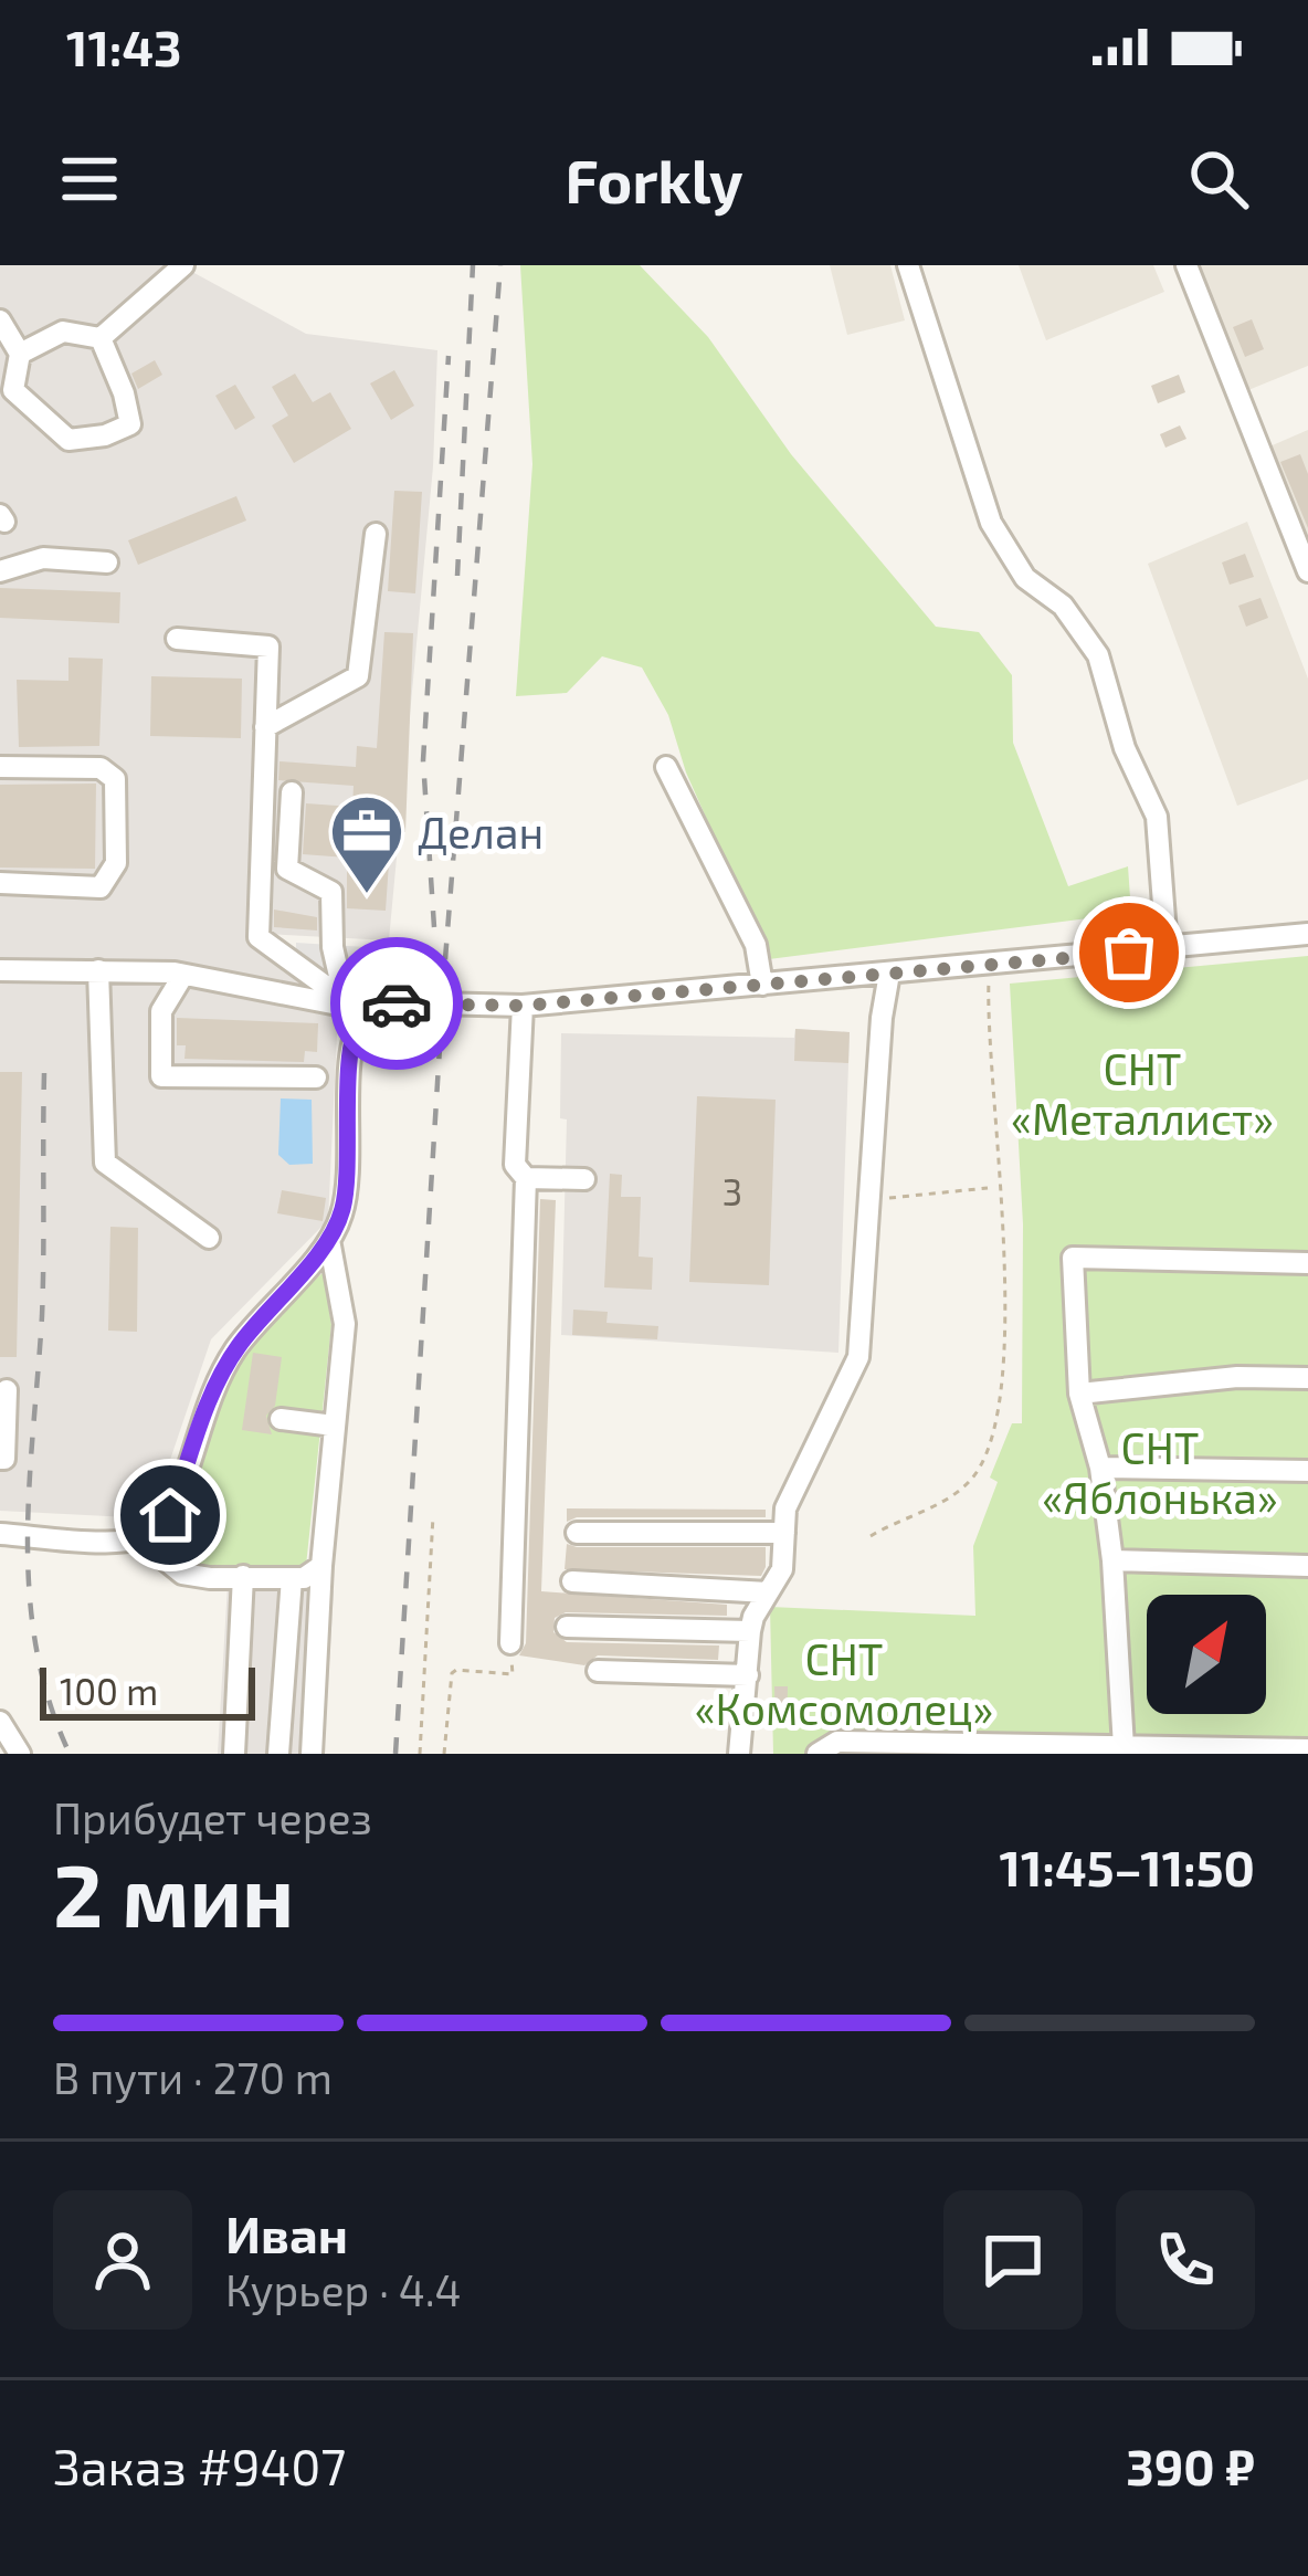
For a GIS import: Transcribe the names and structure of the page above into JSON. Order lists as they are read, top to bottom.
{
  "parks": ["СНТ «Металлист»", "СНТ «Яблонька»", "СНТ «Комсомолец»"],
  "places": {
    "office": ["Делан"]
  },
  "house_numbers": ["3"],
  "scale_bar": "100 m",
  "north": "top right",
  "page": {
    "status": "11:43",
    "header": "Forkly",
    "scale": "100 m",
    "heading": ["2 мин", "Прибудет через", "11:45–11:50"],
    "panel": [
      "Иван",
      "Курьер · 4.4",
      "Заказ #9407",
      "390 ₽"
    ],
    "bar": "В пути · 270 m"
  }
}
